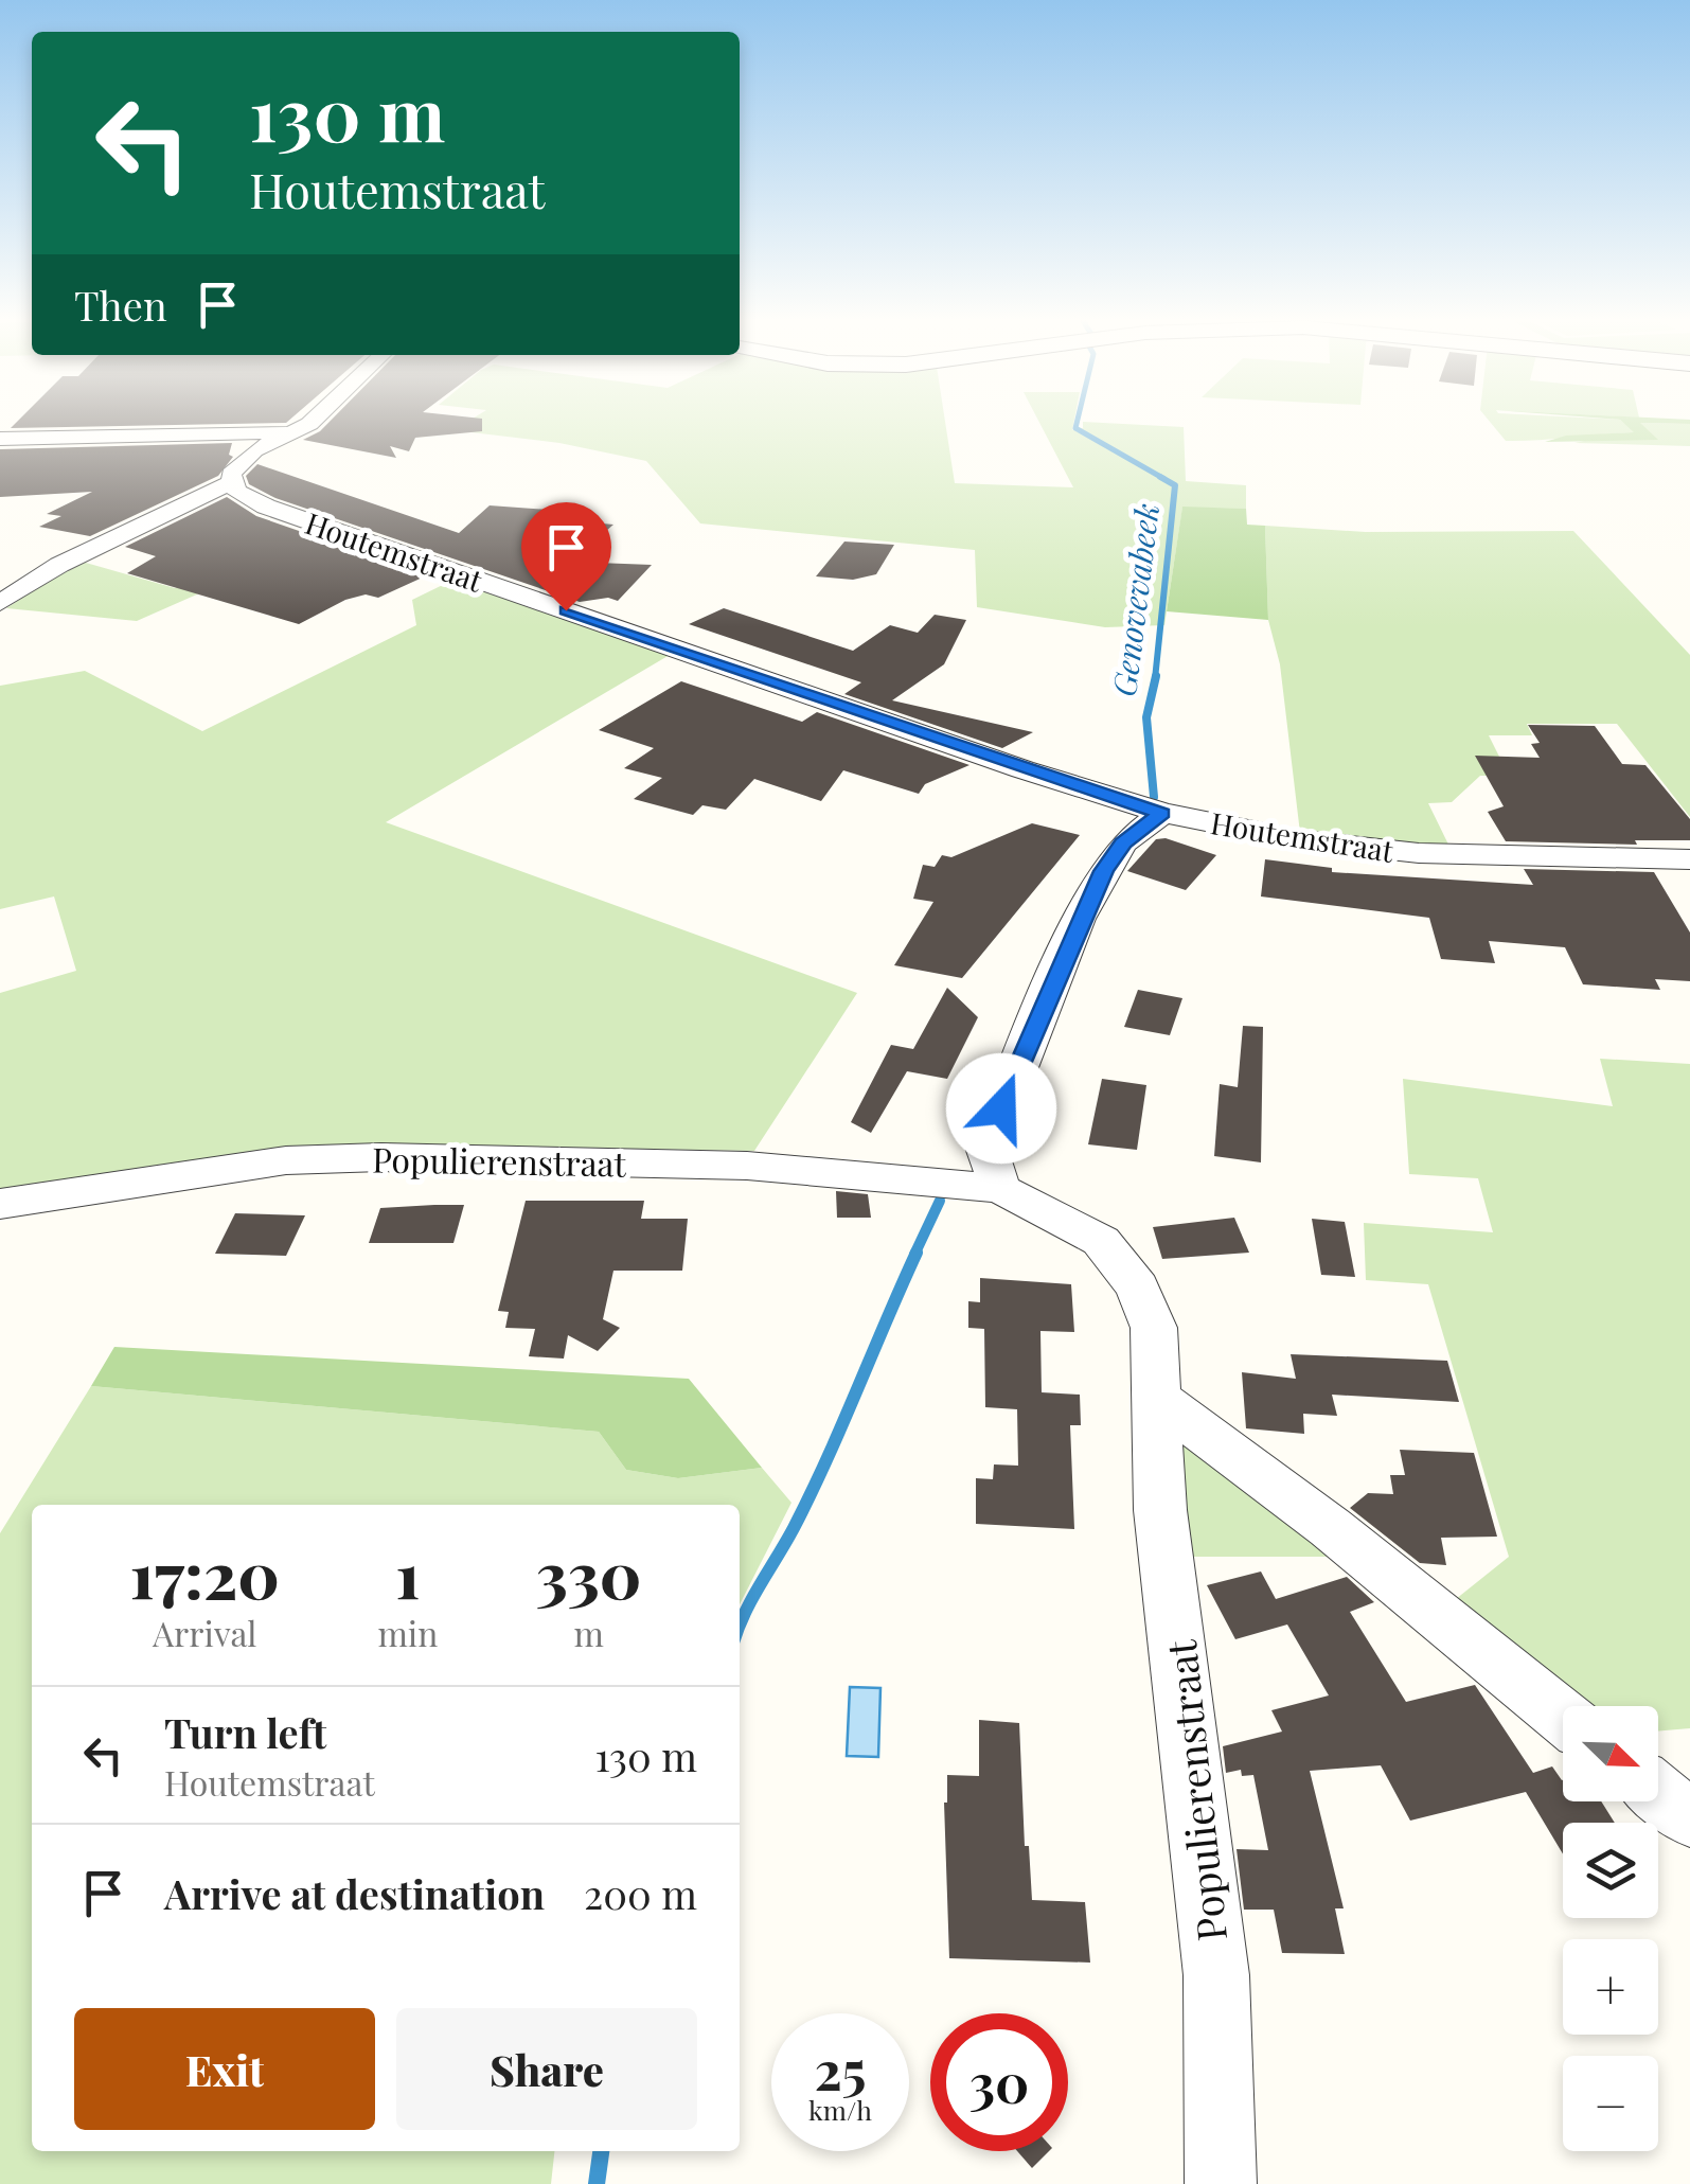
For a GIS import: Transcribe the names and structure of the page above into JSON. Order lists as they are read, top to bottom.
{
  "streets": {
    "street": ["Houtemstraat", "Populierenstraat"]
  },
  "water": ["Genovevabeek"],
  "north": "bottom right",
  "page": {
    "turn": ["130 m", "Houtemstraat"],
    "then": "Then",
    "eta": [
      "17:20",
      "Arrival",
      "1",
      "min",
      "330",
      "m"
    ],
    "list": [
      {
        "name": "Turn left",
        "note": "Houtemstraat",
        "value": "130 m"
      },
      {
        "name": "Arrive at destination",
        "value": "200 m"
      }
    ],
    "map_buttons": ["+", "−"],
    "buttons": ["Exit", "Share"],
    "speed": "25 km/h",
    "limit": "30"
  }
}
